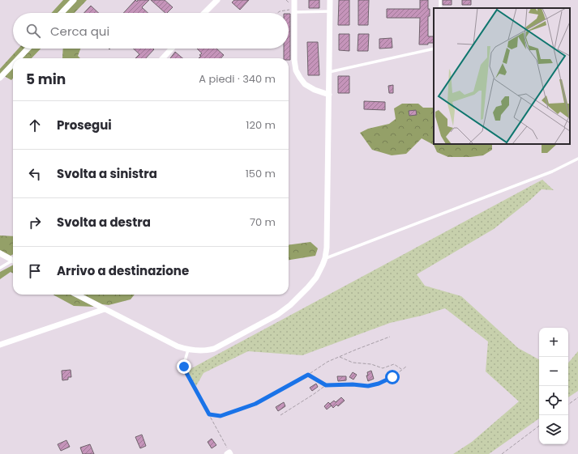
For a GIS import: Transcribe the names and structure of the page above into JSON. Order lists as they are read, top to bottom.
{
  "page": {
    "search": "Cerca qui",
    "heading": ["5 min", "A piedi · 340 m"],
    "list": [
      ["Prosegui", "120 m"],
      ["Svolta a sinistra", "150 m"],
      ["Svolta a destra", "70 m"],
      "Arrivo a destinazione"
    ],
    "map_buttons": ["+", "−"]
  }
}
